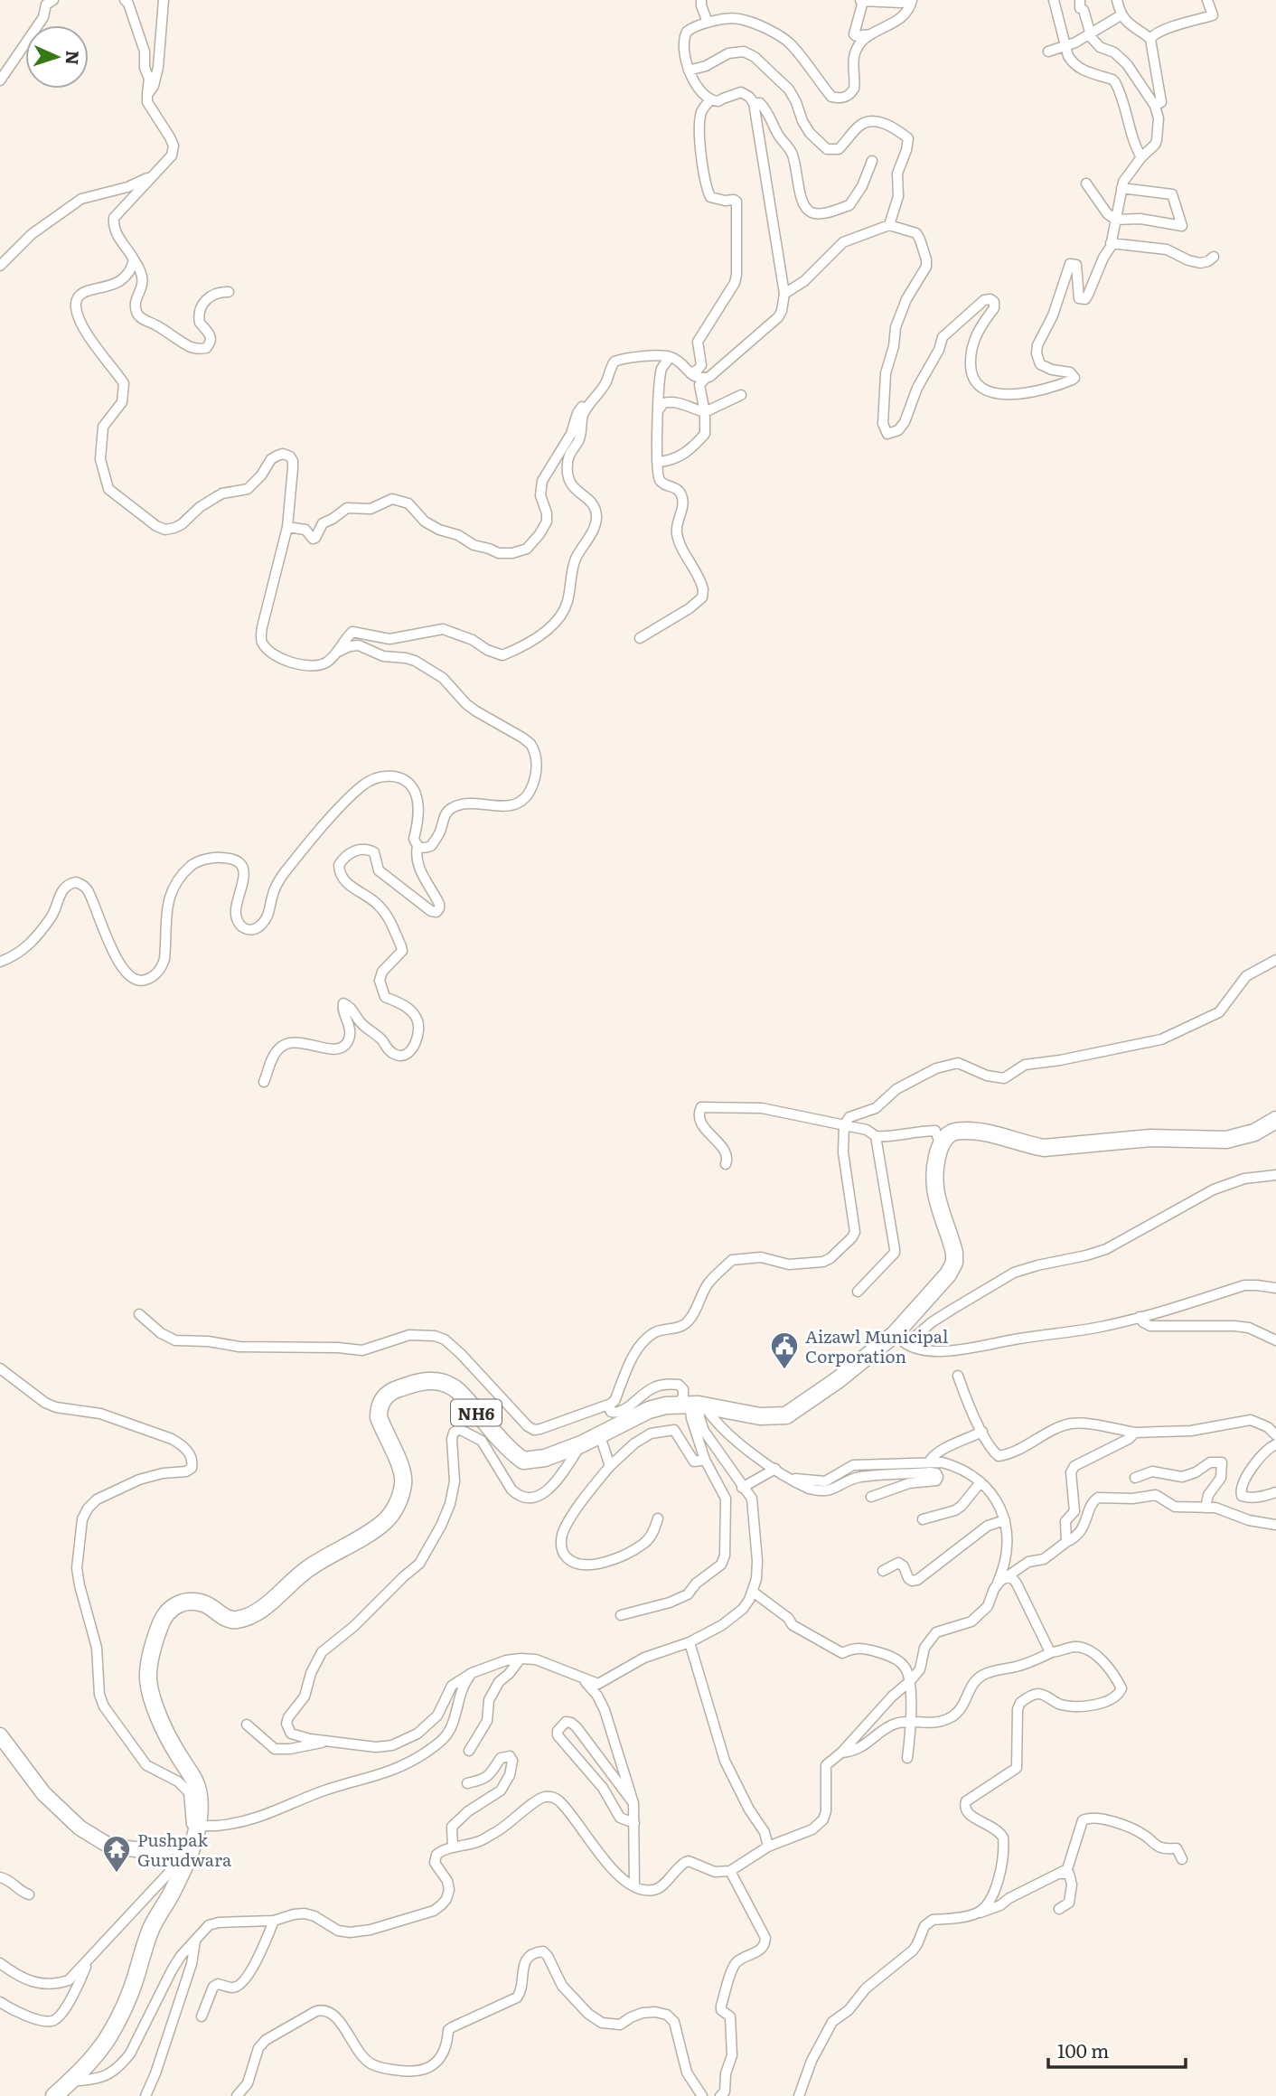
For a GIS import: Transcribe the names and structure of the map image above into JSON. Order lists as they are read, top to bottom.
{
  "streets": {
    "highway": ["NH6"]
  },
  "places": {
    "public building": ["Aizawl Municipal Corporation"],
    "temple": ["Pushpak Gurudwara"]
  },
  "scale_bar": "100 m",
  "north": "right"
}
